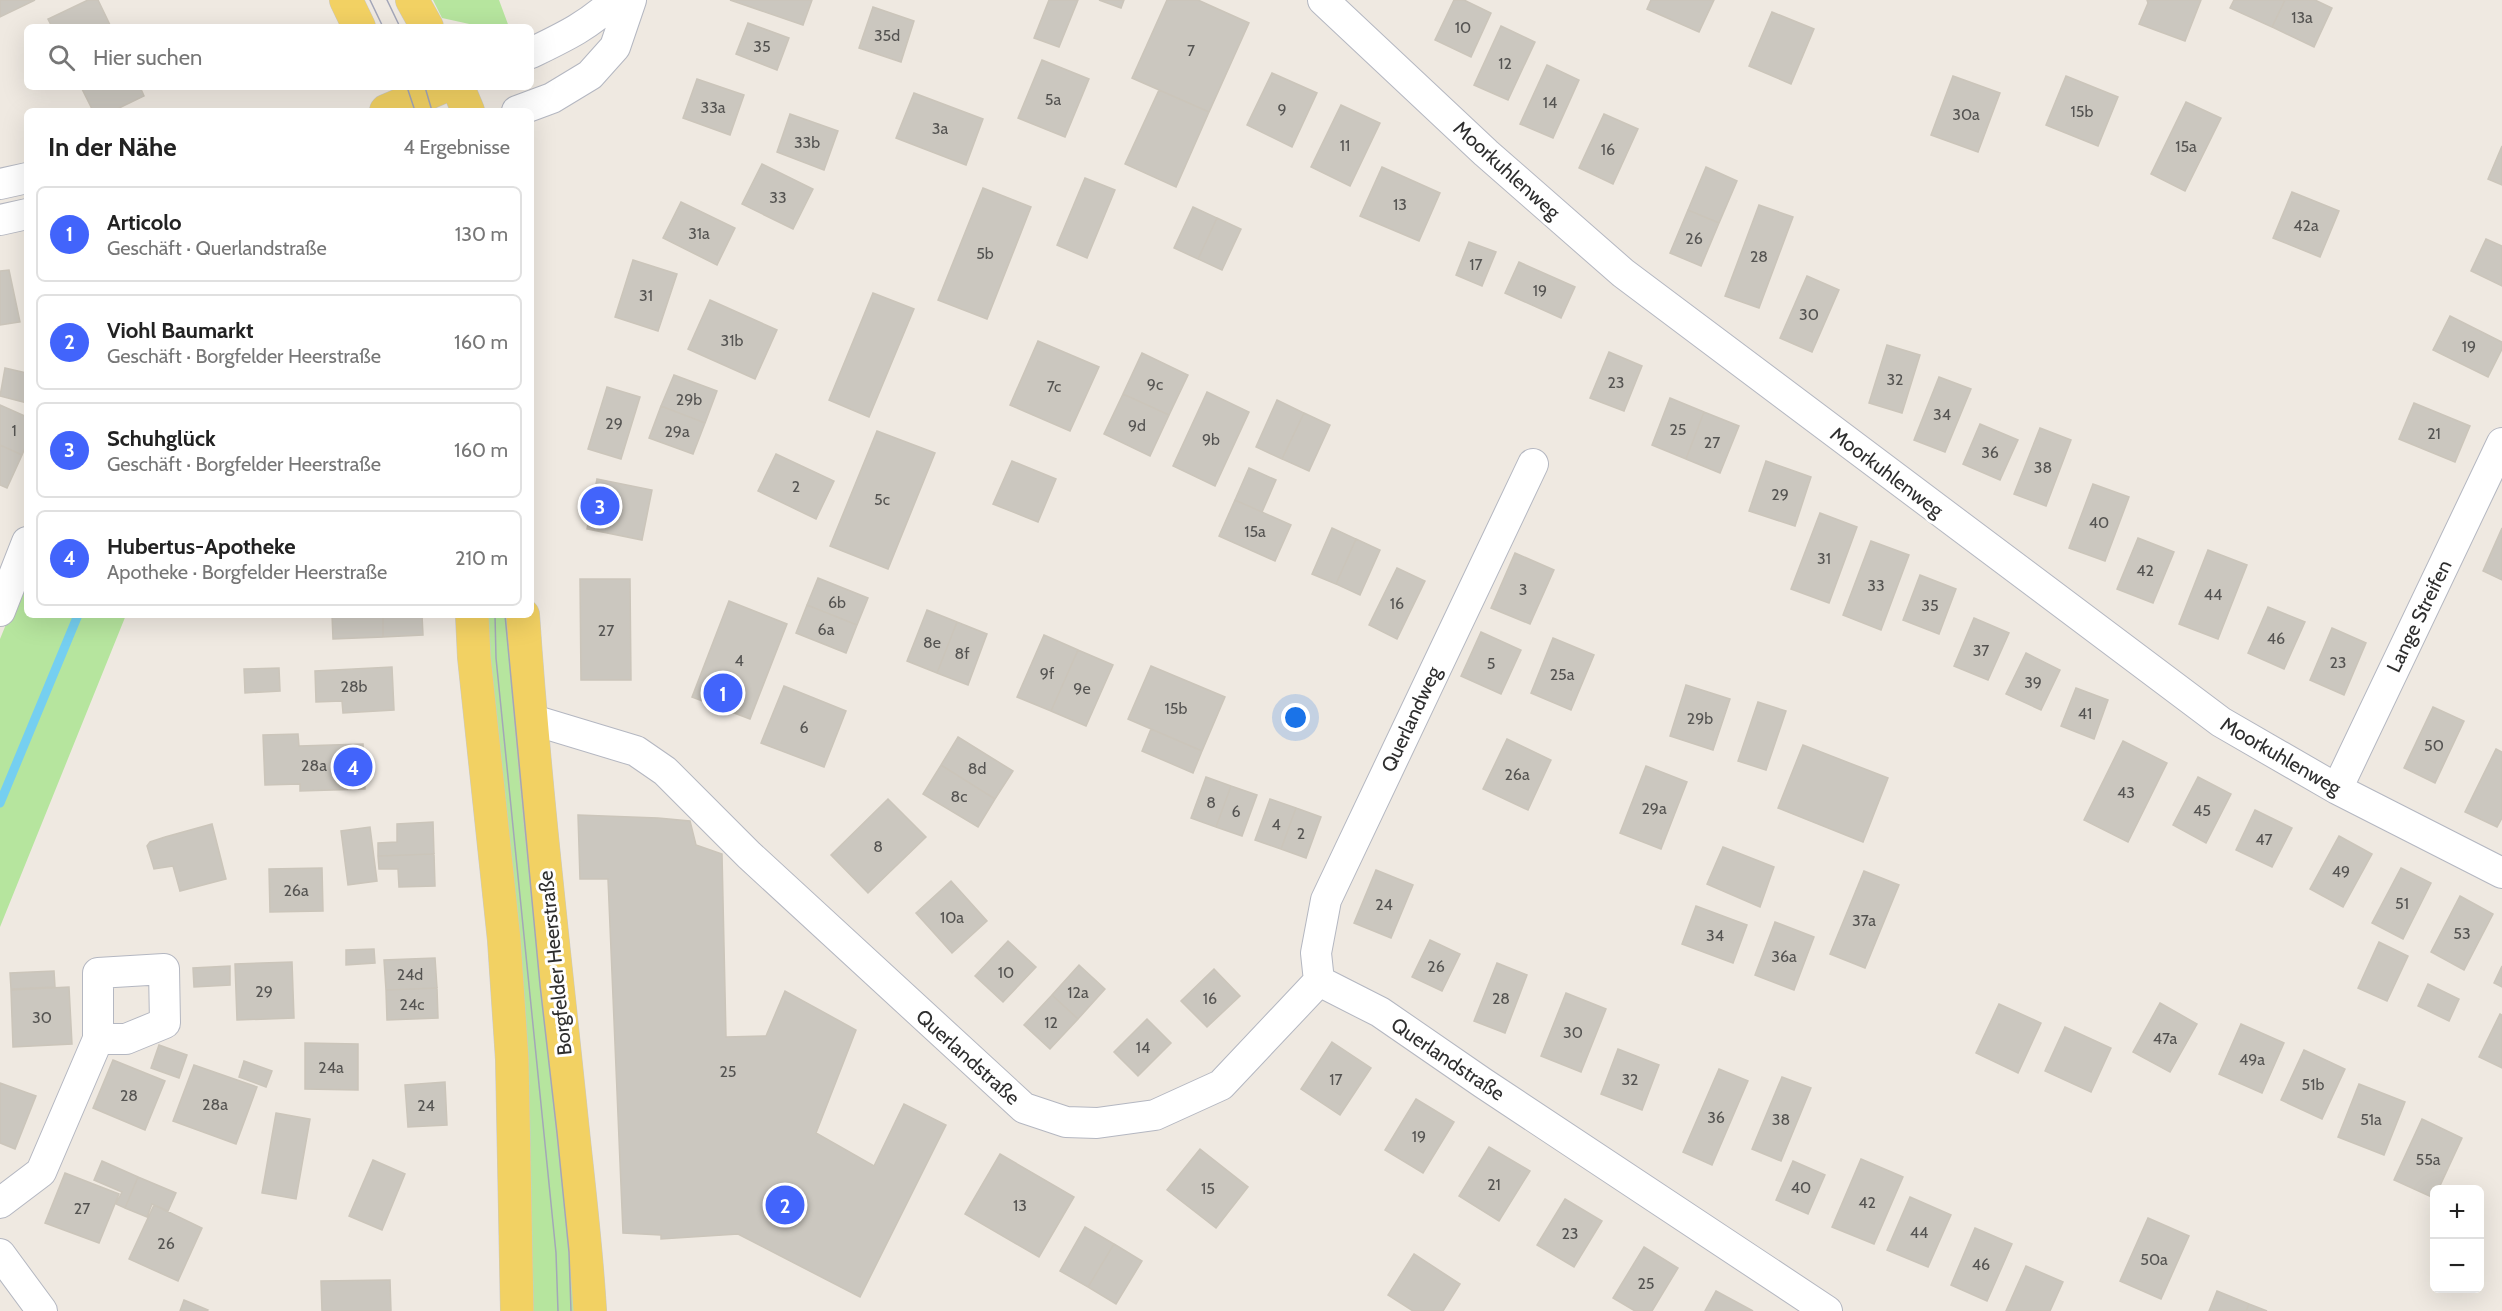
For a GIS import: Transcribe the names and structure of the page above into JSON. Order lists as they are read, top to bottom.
{
  "streets": {
    "main road": ["Borgfelder Heerstraße"],
    "street": [
      "Moorkuhlenweg",
      "Lange Streifen",
      "Querlandweg",
      "Querlandstraße"
    ]
  },
  "crossings": [
    ["Moorkuhlenweg", "Lange Streifen"],
    ["Querlandweg", "Querlandstraße"],
    ["Borgfelder Heerstraße", "Querlandstraße"]
  ],
  "house_numbers": [
    "13a",
    "10",
    "35d",
    "35",
    "7",
    "12",
    "5a",
    "14",
    "33a",
    "9",
    "15b",
    "30a",
    "3a",
    "33b",
    "11",
    "15a",
    "16",
    "33",
    "13",
    "42a",
    "31a",
    "26",
    "5b",
    "28",
    "17",
    "19",
    "31",
    "30",
    "31b",
    "19",
    "32",
    "23",
    "9c",
    "7c",
    "29b",
    "34",
    "29",
    "9d",
    "25",
    "1",
    "29a",
    "21",
    "9b",
    "27",
    "36",
    "38",
    "2",
    "29",
    "5c",
    "40",
    "15a",
    "31",
    "42",
    "33",
    "3",
    "44",
    "6b",
    "16",
    "35",
    "6a",
    "27",
    "46",
    "8e",
    "37",
    "8f",
    "4",
    "23",
    "5",
    "9f",
    "25a",
    "39",
    "28b",
    "9e",
    "15b",
    "41",
    "29b",
    "6",
    "50",
    "28a",
    "8d",
    "26a",
    "43",
    "8c",
    "8",
    "29a",
    "45",
    "6",
    "4",
    "2",
    "47",
    "8",
    "49",
    "26a",
    "51",
    "24",
    "10a",
    "37a",
    "53",
    "34",
    "36a",
    "26",
    "10",
    "24d",
    "29",
    "12a",
    "16",
    "28",
    "24c",
    "30",
    "12",
    "30",
    "47a",
    "14",
    "49a",
    "24a",
    "25",
    "17",
    "32",
    "51b",
    "28",
    "28a",
    "24",
    "36",
    "38",
    "51a",
    "19",
    "55a",
    "21",
    "40",
    "15",
    "42",
    "13",
    "27",
    "44",
    "23",
    "26",
    "50a",
    "46",
    "25"
  ],
  "page": {
    "search": "Hier suchen",
    "heading": ["In der Nähe", "4 Ergebnisse"],
    "list": [
      {
        "mark": "1",
        "name": "Articolo",
        "note": "Geschäft · Querlandstraße",
        "value": "130 m"
      },
      {
        "mark": "2",
        "name": "Viohl Baumarkt",
        "note": "Geschäft · Borgfelder Heerstraße",
        "value": "160 m"
      },
      {
        "mark": "3",
        "name": "Schuhglück",
        "note": "Geschäft · Borgfelder Heerstraße",
        "value": "160 m"
      },
      {
        "mark": "4",
        "name": "Hubertus-Apotheke",
        "note": "Apotheke · Borgfelder Heerstraße",
        "value": "210 m"
      }
    ],
    "pins": [
      "3",
      "1",
      "4",
      "2"
    ],
    "map_buttons": ["+", "−"]
  }
}
